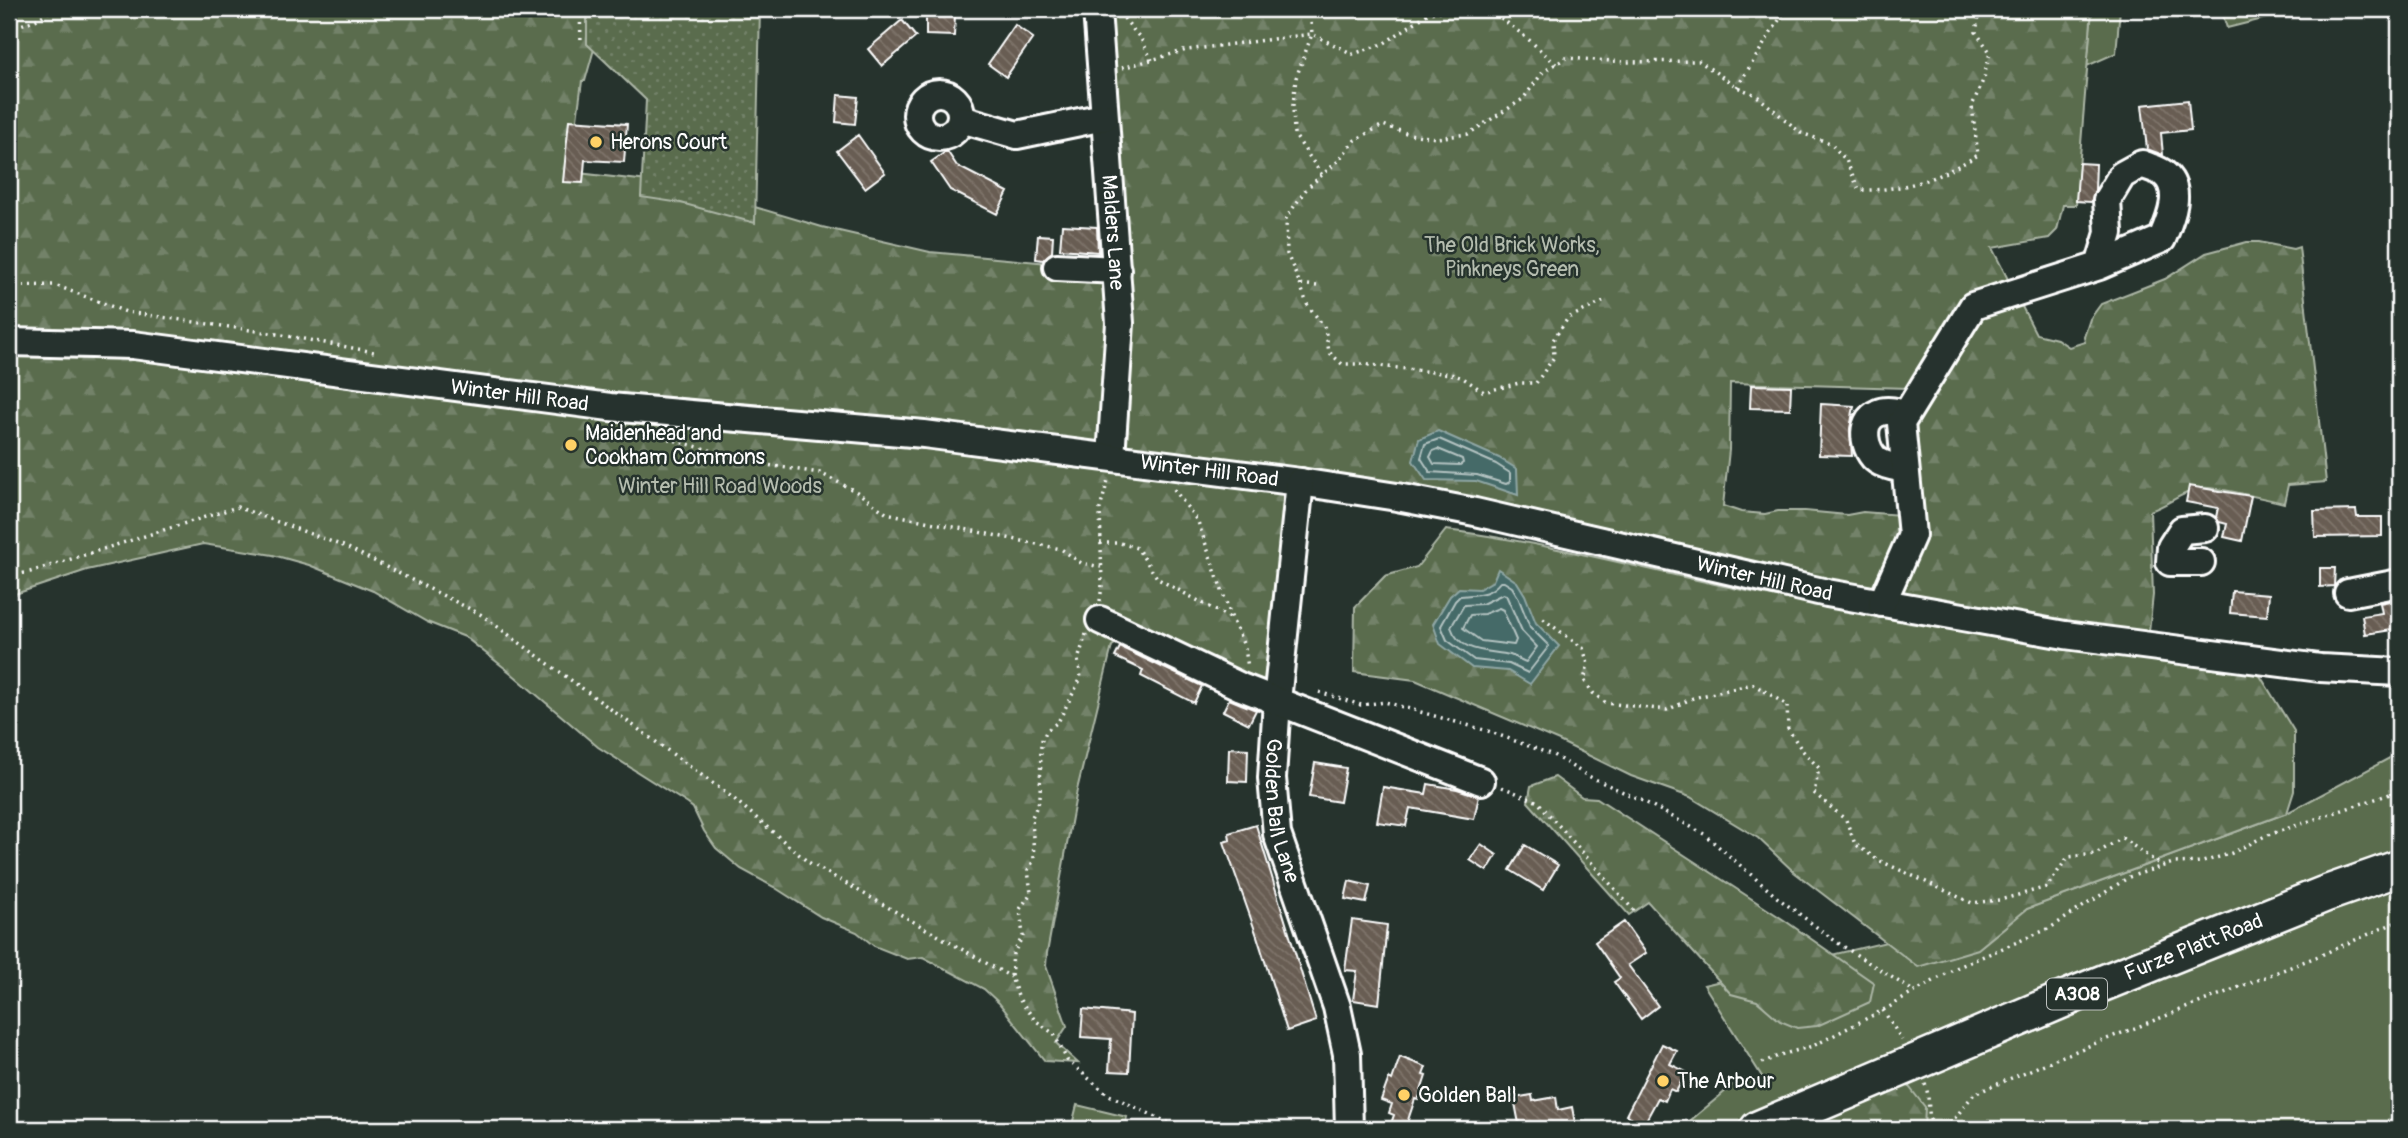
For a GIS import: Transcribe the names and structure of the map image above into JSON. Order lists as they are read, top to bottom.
{
  "streets": {
    "main road": ["Furze Platt Road", "A308"],
    "street": ["Malders Lane", "Winter Hill Road", "Golden Ball Lane"]
  },
  "crossings": [
    ["Malders Lane", "Winter Hill Road"],
    ["Winter Hill Road", "Golden Ball Lane"]
  ],
  "parks": ["The Old Brick Works, Pinkneys Green", "Winter Hill Road Woods"],
  "places": [
    "Herons Court",
    "Maidenhead and Cookham Commons",
    "The Arbour",
    "Golden Ball"
  ]
}
